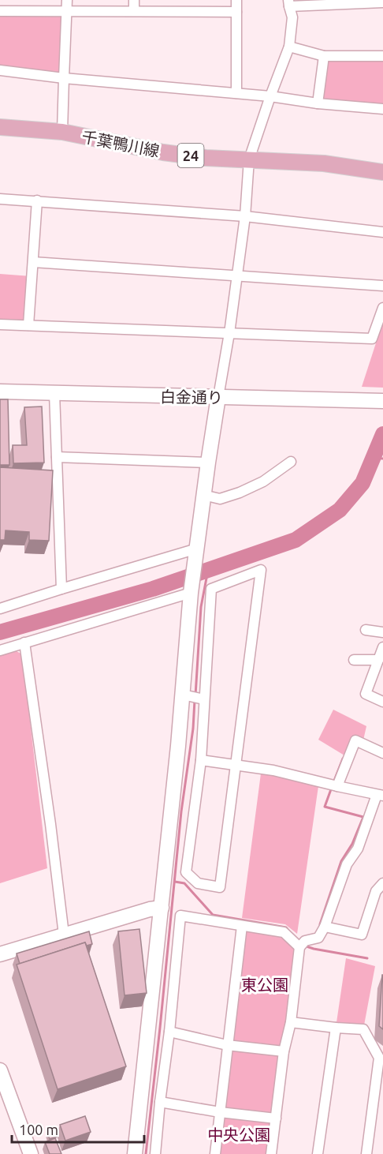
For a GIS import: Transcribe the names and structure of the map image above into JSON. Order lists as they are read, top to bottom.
{
  "streets": {
    "main road": ["千葉鴨川線", "24"],
    "street": ["白金通り"]
  },
  "parks": ["東公園", "中央公園"],
  "scale_bar": "100 m"
}
